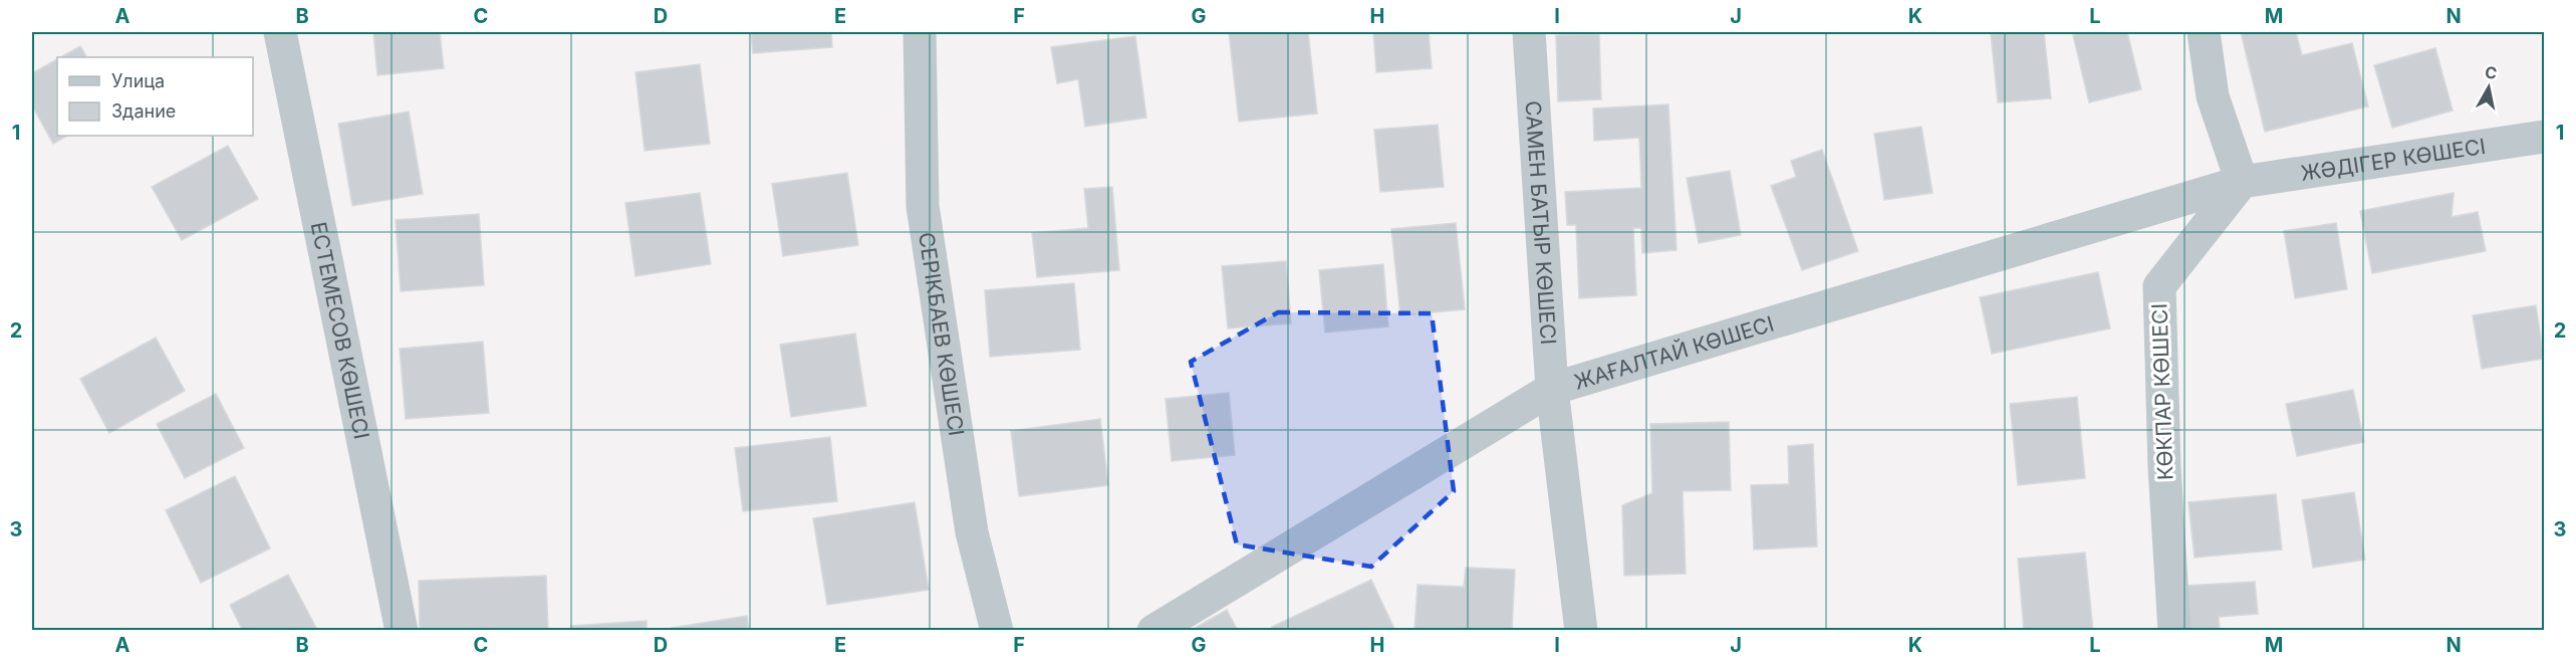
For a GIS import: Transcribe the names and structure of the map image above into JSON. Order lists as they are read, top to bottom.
{
  "streets": {
    "street": [
      "ЖӘДІГЕР КӨШЕСІ",
      "САМЕН БАТЫР КӨШЕСІ",
      "ЕСТЕМЕСОВ КӨШЕСІ",
      "СЕРІКБАЕВ КӨШЕСІ",
      "ЖАҒАЛТАЙ КӨШЕСІ",
      "КӨКПАР КӨШЕСІ"
    ]
  },
  "crossings": [
    ["ЖӘДІГЕР КӨШЕСІ", "ЖАҒАЛТАЙ КӨШЕСІ"],
    ["ЖӘДІГЕР КӨШЕСІ", "КӨКПАР КӨШЕСІ"],
    ["САМЕН БАТЫР КӨШЕСІ", "ЖАҒАЛТАЙ КӨШЕСІ"],
    ["ЖАҒАЛТАЙ КӨШЕСІ", "КӨКПАР КӨШЕСІ"]
  ],
  "legend": ["Улица", "Здание"],
  "north": "top",
  "grid": {
    "columns": [
      "A",
      "B",
      "C",
      "D",
      "E",
      "F",
      "G",
      "H",
      "I",
      "J",
      "K",
      "L",
      "M",
      "N"
    ],
    "rows": ["1", "2", "3"]
  }
}
